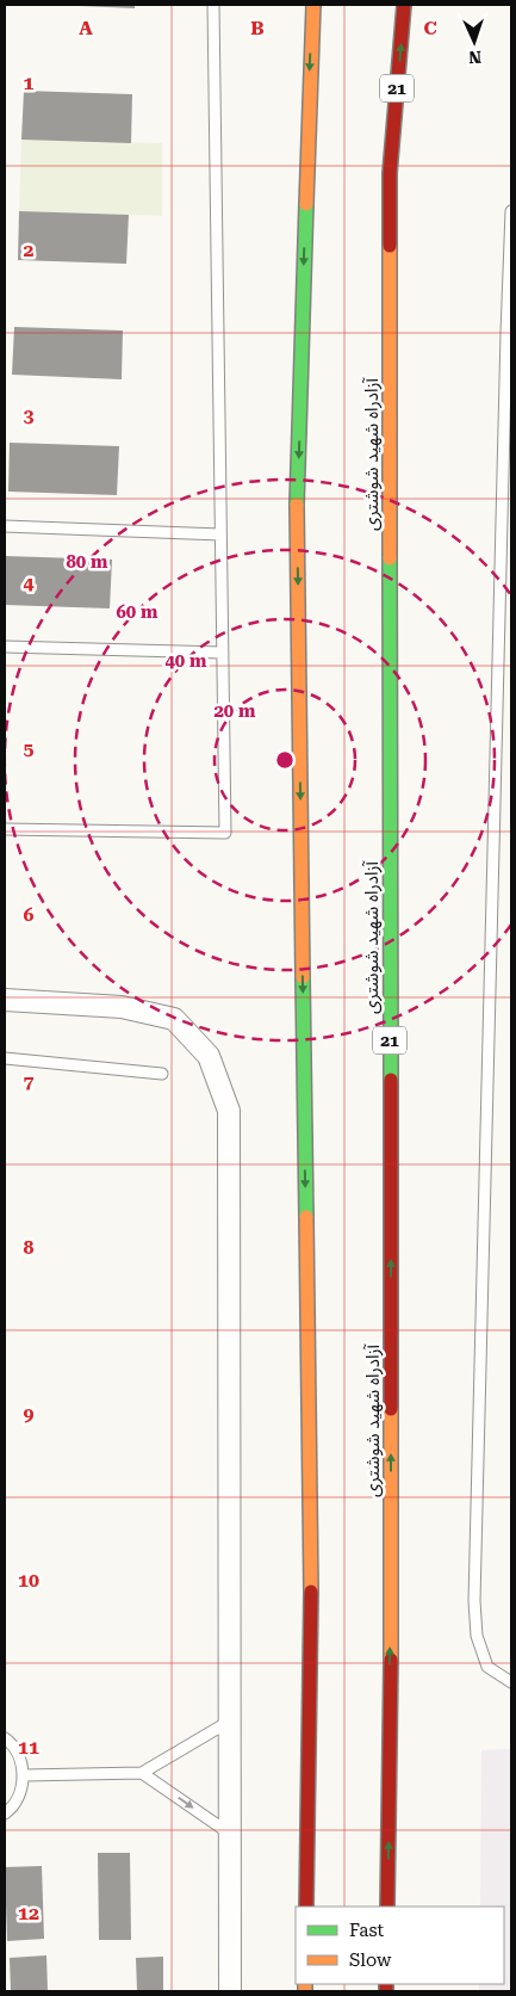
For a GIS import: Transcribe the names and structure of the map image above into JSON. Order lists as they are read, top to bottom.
{
  "streets": {
    "highway": ["21", "آزادراه شهید شوشتری"]
  },
  "legend": ["Fast", "Slow"],
  "north": "bottom",
  "grid": {
    "columns": ["A", "B", "C"],
    "rows": [
      "1",
      "2",
      "3",
      "4",
      "5",
      "6",
      "7",
      "8",
      "9",
      "10",
      "11",
      "12"
    ]
  },
  "rings": [
    "80 m",
    "60 m",
    "40 m",
    "20 m"
  ]
}
